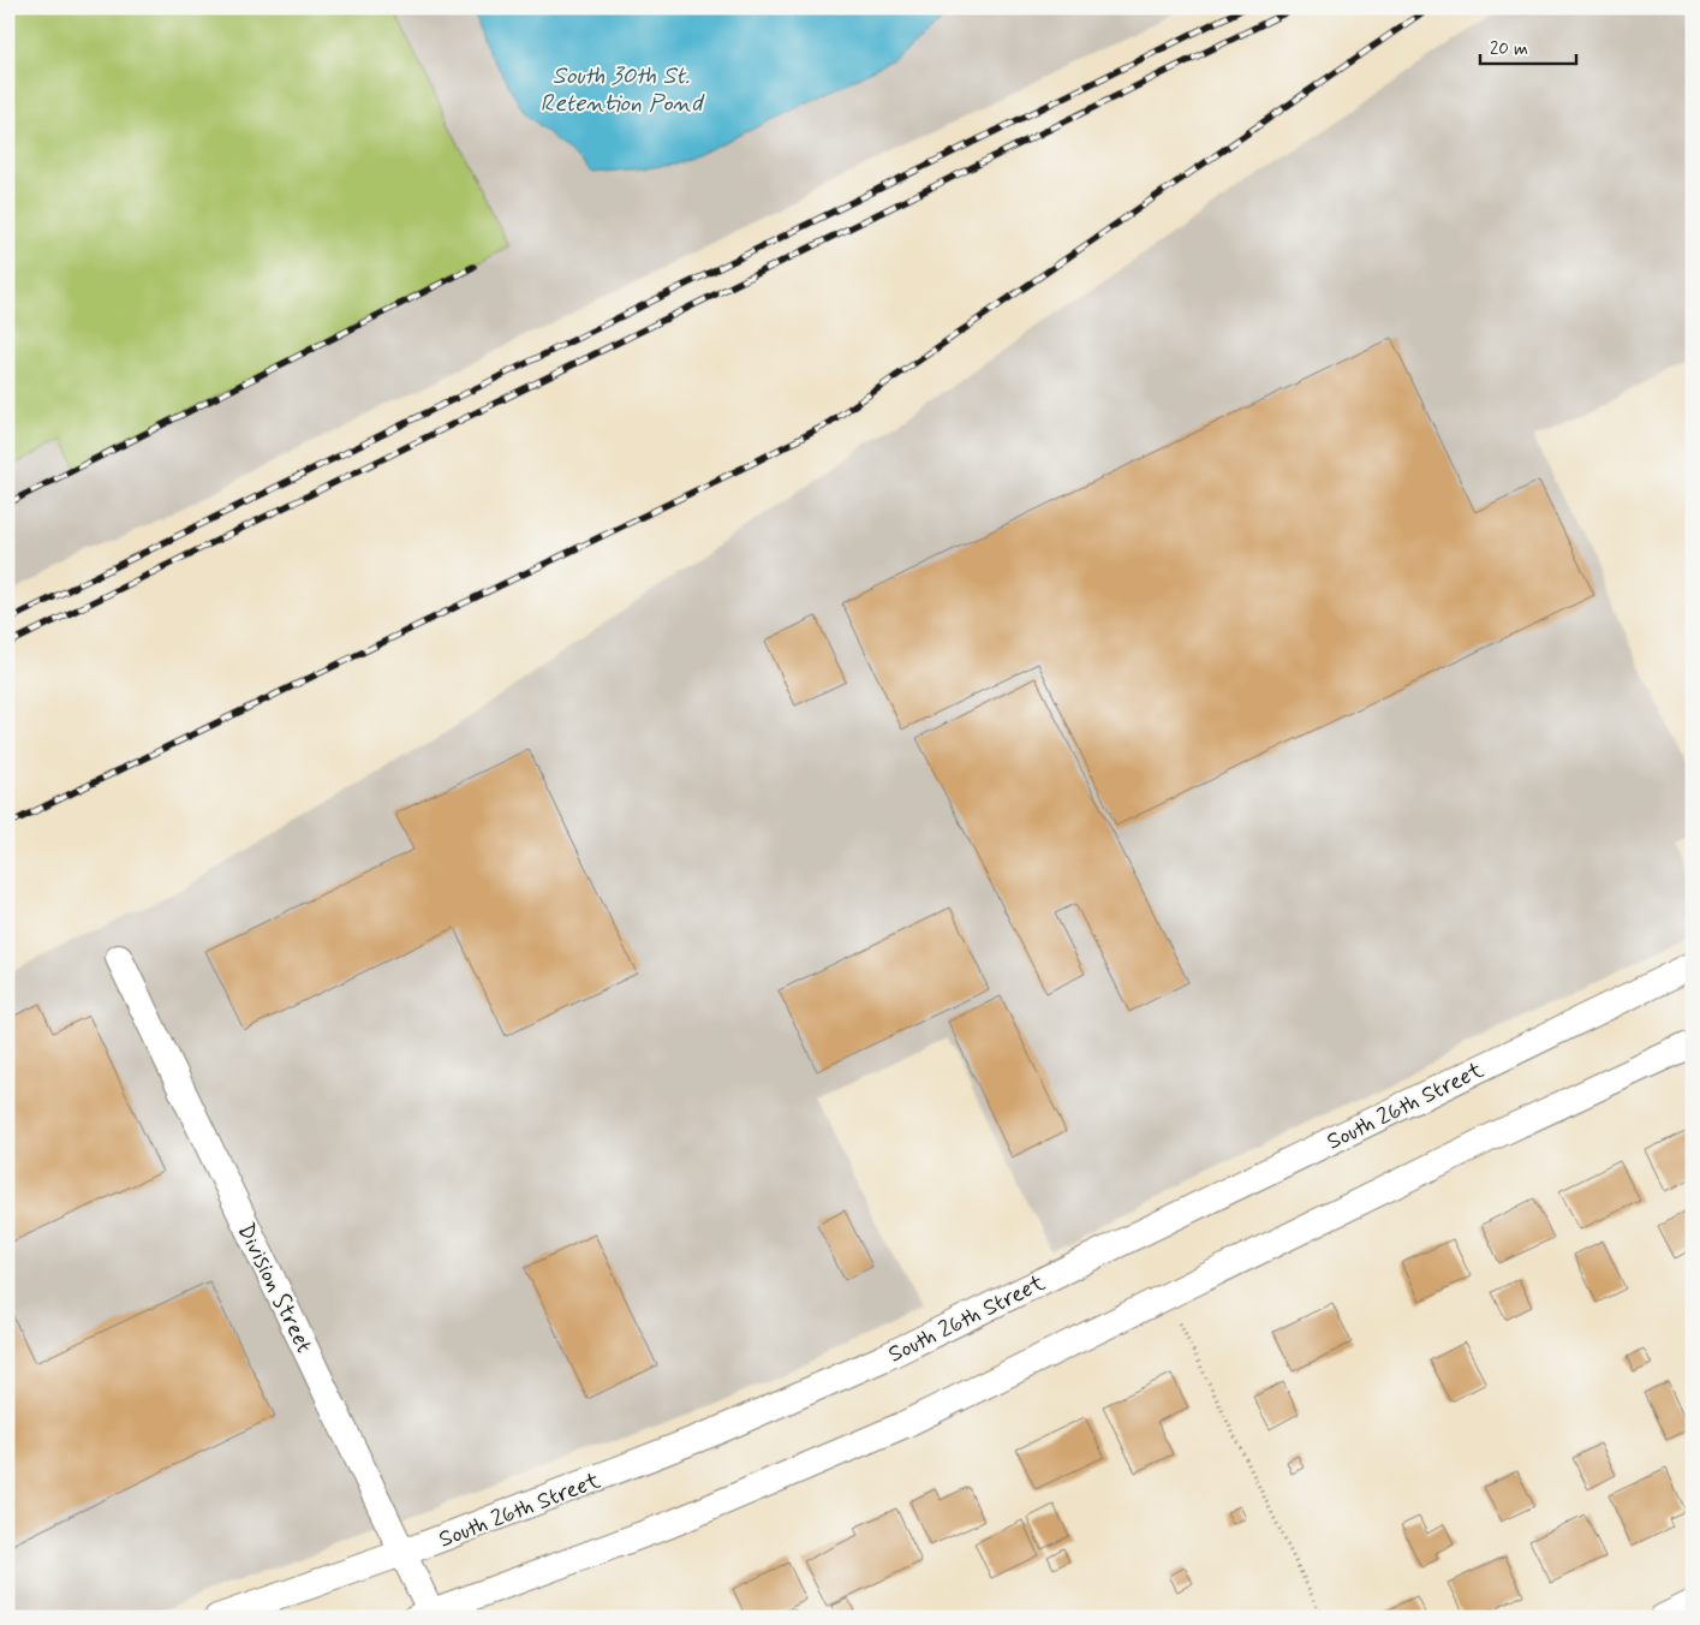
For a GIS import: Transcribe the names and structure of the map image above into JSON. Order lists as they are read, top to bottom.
{
  "streets": {
    "street": ["South 26th Street", "Division Street"]
  },
  "crossings": [
    ["South 26th Street", "Division Street"]
  ],
  "water": ["South 30th St. Retention Pond"],
  "scale_bar": "20 m"
}
